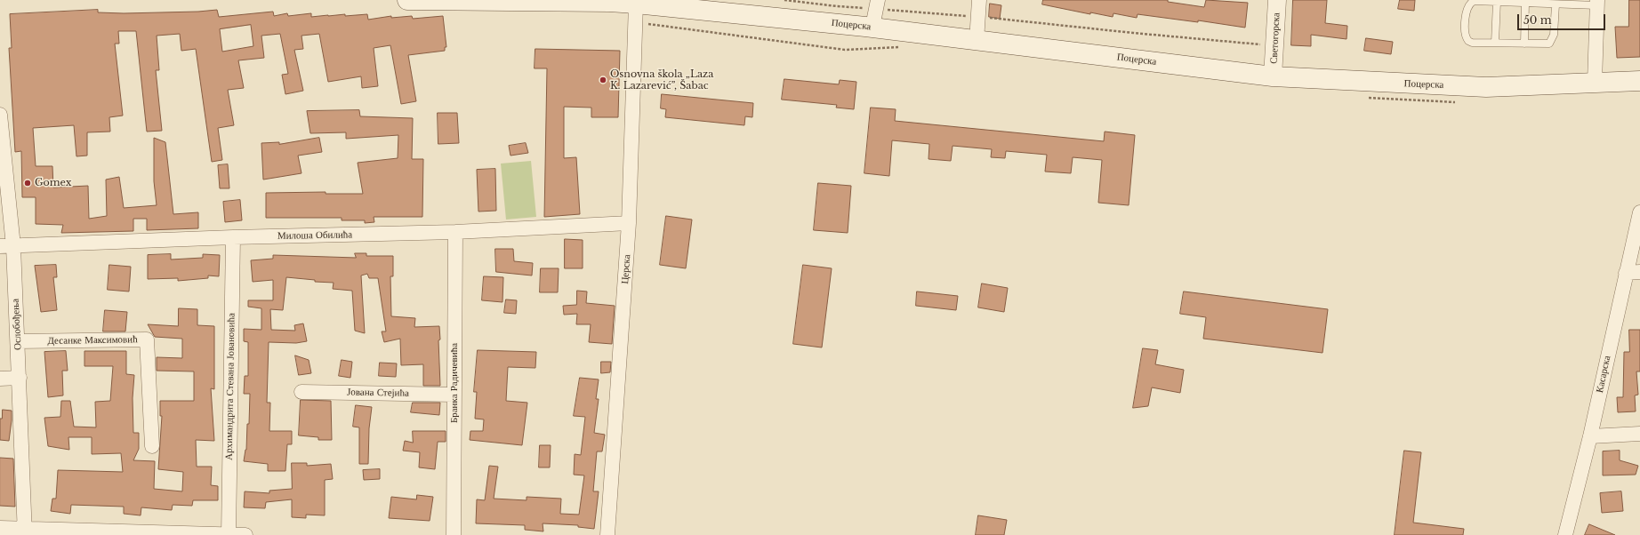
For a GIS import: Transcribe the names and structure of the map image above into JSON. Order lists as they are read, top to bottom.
{
  "streets": {
    "main road": ["Поцерска"],
    "street": [
      "Светогорска",
      "Милоша Обилића",
      "Церска",
      "Ослобођења",
      "Десанке Максимовић",
      "Касарска",
      "Бранка Радичевића",
      "Архимандрита Стевана Јовановића",
      "Јована Стејића"
    ]
  },
  "crossings": [
    ["Поцерска", "Светогорска"],
    ["Поцерска", "Церска"],
    ["Милоша Обилића", "Церска"],
    ["Милоша Обилића", "Ослобођења"],
    ["Милоша Обилића", "Бранка Радичевића"],
    ["Милоша Обилића", "Архимандрита Стевана Јовановића"],
    ["Ослобођења", "Десанке Максимовић"],
    ["Бранка Радичевића", "Јована Стејића"]
  ],
  "places": ["Osnovna škola „Laza K. Lazarević”, Šabac", "Gomex"],
  "scale_bar": "50 m"
}
